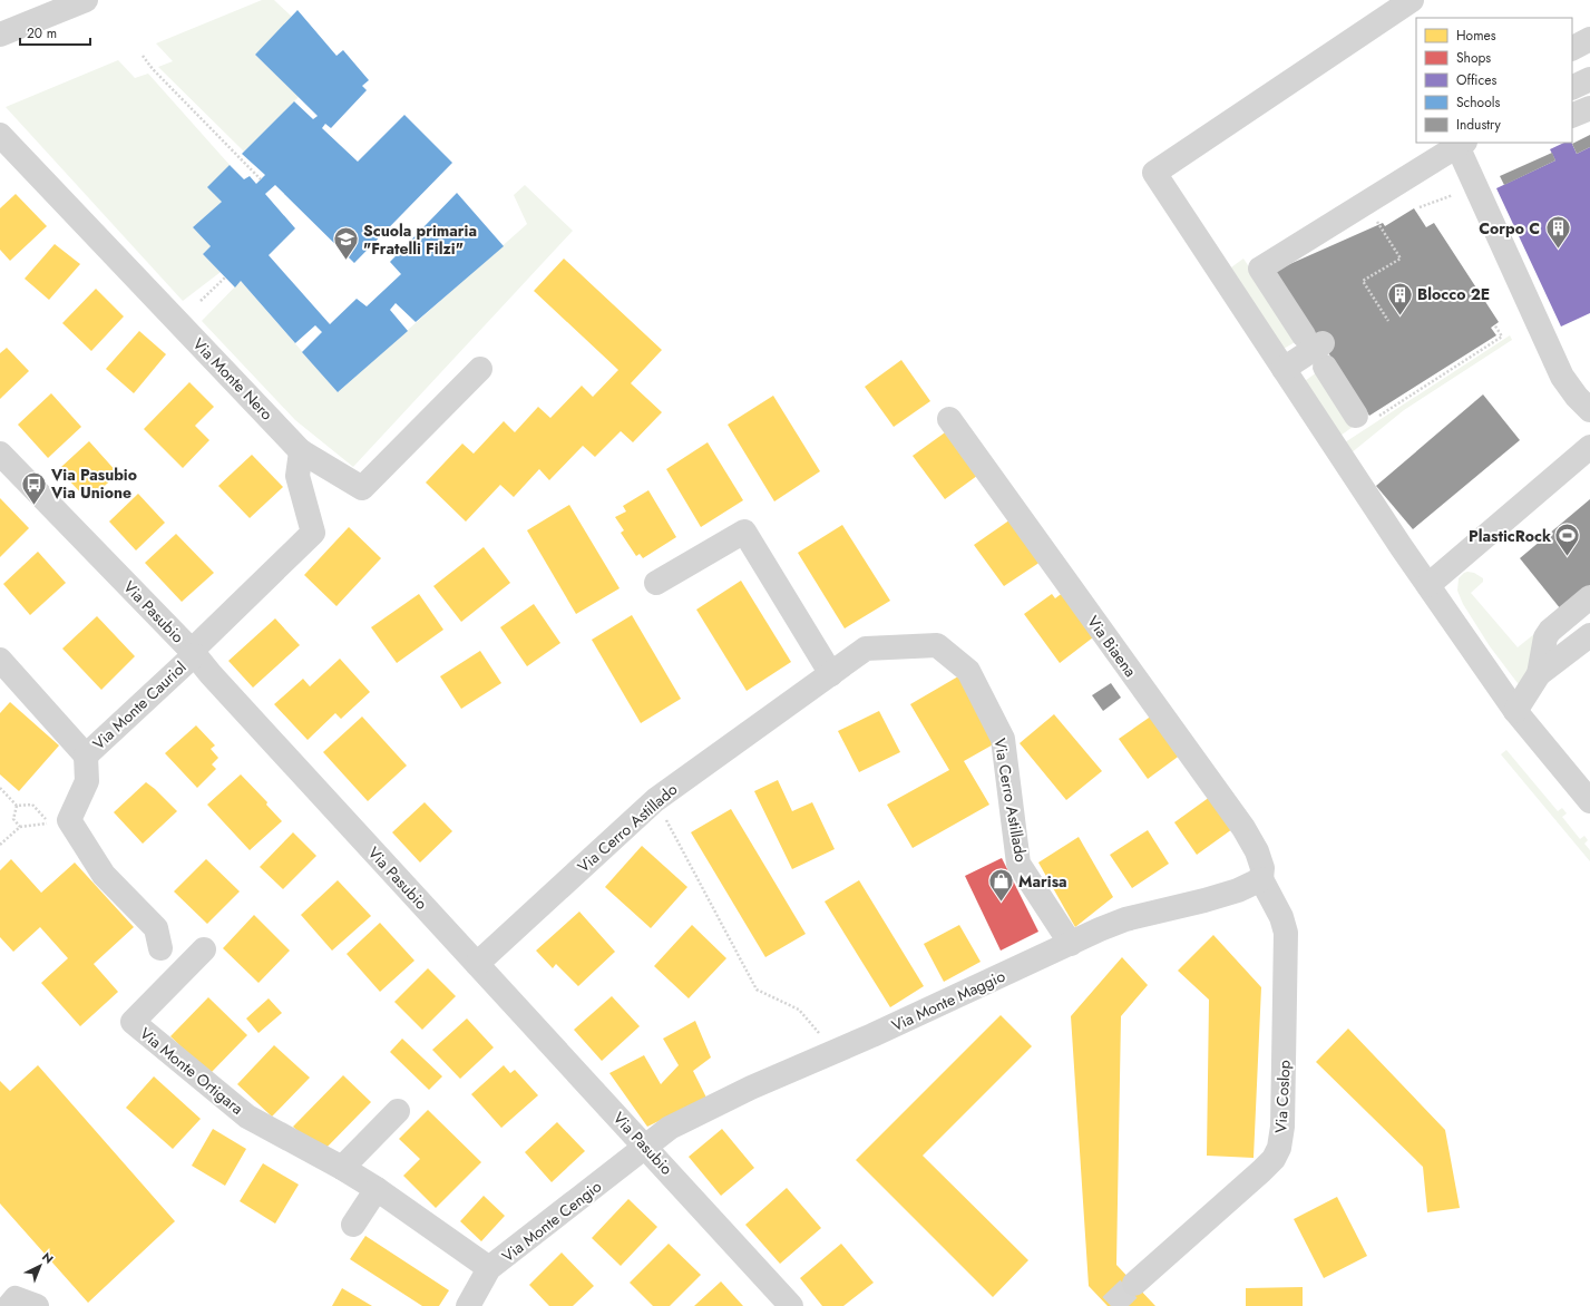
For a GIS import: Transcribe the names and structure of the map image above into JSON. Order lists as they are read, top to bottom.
{
  "streets": {
    "street": [
      "Via Monte Nero",
      "Via Pasubio",
      "Via Biaena",
      "Via Monte Cauriol",
      "Via Cerro Astillado",
      "Via Monte Maggio",
      "Via Monte Ortigara",
      "Via Coslop",
      "Via Monte Cengio"
    ]
  },
  "crossings": [
    ["Via Pasubio", "Via Monte Cauriol"],
    ["Via Pasubio", "Via Cerro Astillado"],
    ["Via Pasubio", "Via Monte Maggio"],
    ["Via Pasubio", "Via Monte Cengio"],
    ["Via Biaena", "Via Monte Maggio"],
    ["Via Biaena", "Via Coslop"],
    ["Via Cerro Astillado", "Via Monte Maggio"],
    ["Via Monte Maggio", "Via Coslop"],
    ["Via Monte Maggio", "Via Monte Cengio"],
    ["Via Monte Ortigara", "Via Monte Cengio"]
  ],
  "places": {
    "building": ["Corpo C", "Blocco 2E"],
    "school or university": ["Scuola primaria \"Fratelli Filzi\""],
    "bus stop": ["Via Pasubio Via Unione"],
    "sports": ["PlasticRock"],
    "shop": ["Marisa"]
  },
  "legend": [
    "Homes",
    "Shops",
    "Offices",
    "Schools",
    "Industry"
  ],
  "scale_bar": "20 m",
  "north": "top right"
}
